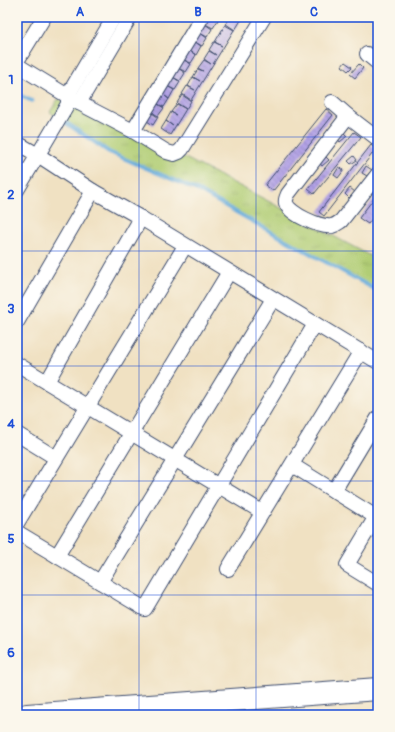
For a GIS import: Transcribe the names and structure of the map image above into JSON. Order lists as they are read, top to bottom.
{
  "grid": {
    "columns": ["A", "B", "C"],
    "rows": [
      "1",
      "2",
      "3",
      "4",
      "5",
      "6"
    ]
  }
}
